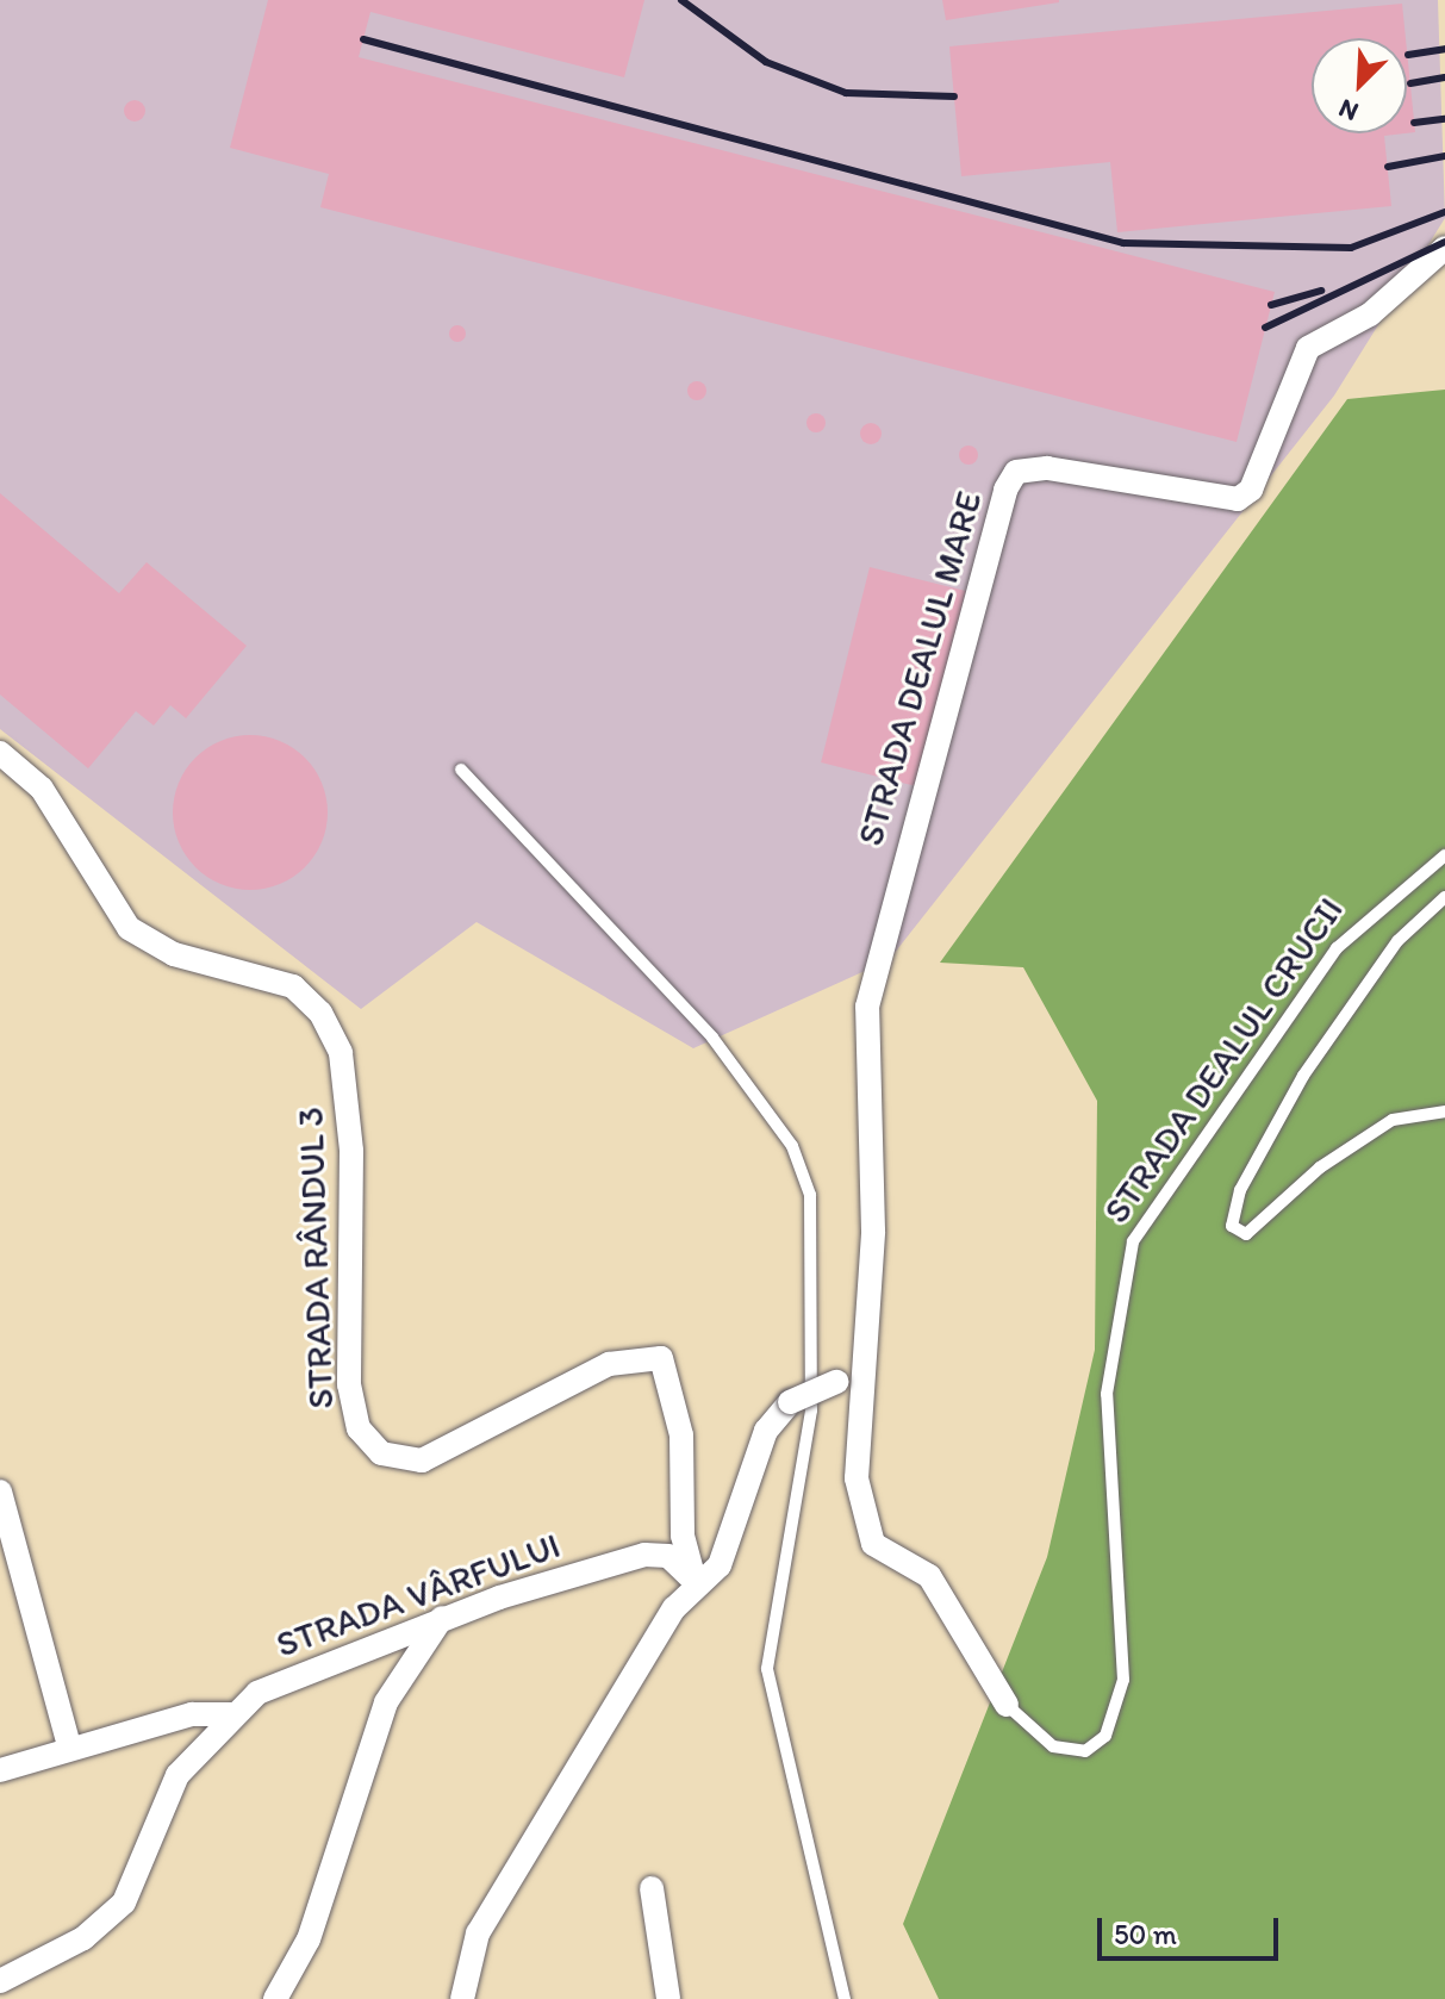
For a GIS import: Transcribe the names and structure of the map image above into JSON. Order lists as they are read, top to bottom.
{
  "streets": {
    "street": [
      "STRADA DEALUL MARE",
      "STRADA DEALUL CRUCII",
      "STRADA RÂNDUL 3",
      "STRADA VÂRFULUI"
    ]
  },
  "crossings": [
    ["STRADA DEALUL MARE", "STRADA DEALUL CRUCII"],
    ["STRADA RÂNDUL 3", "STRADA VÂRFULUI"]
  ],
  "scale_bar": "50 m",
  "north": "bottom left"
}
